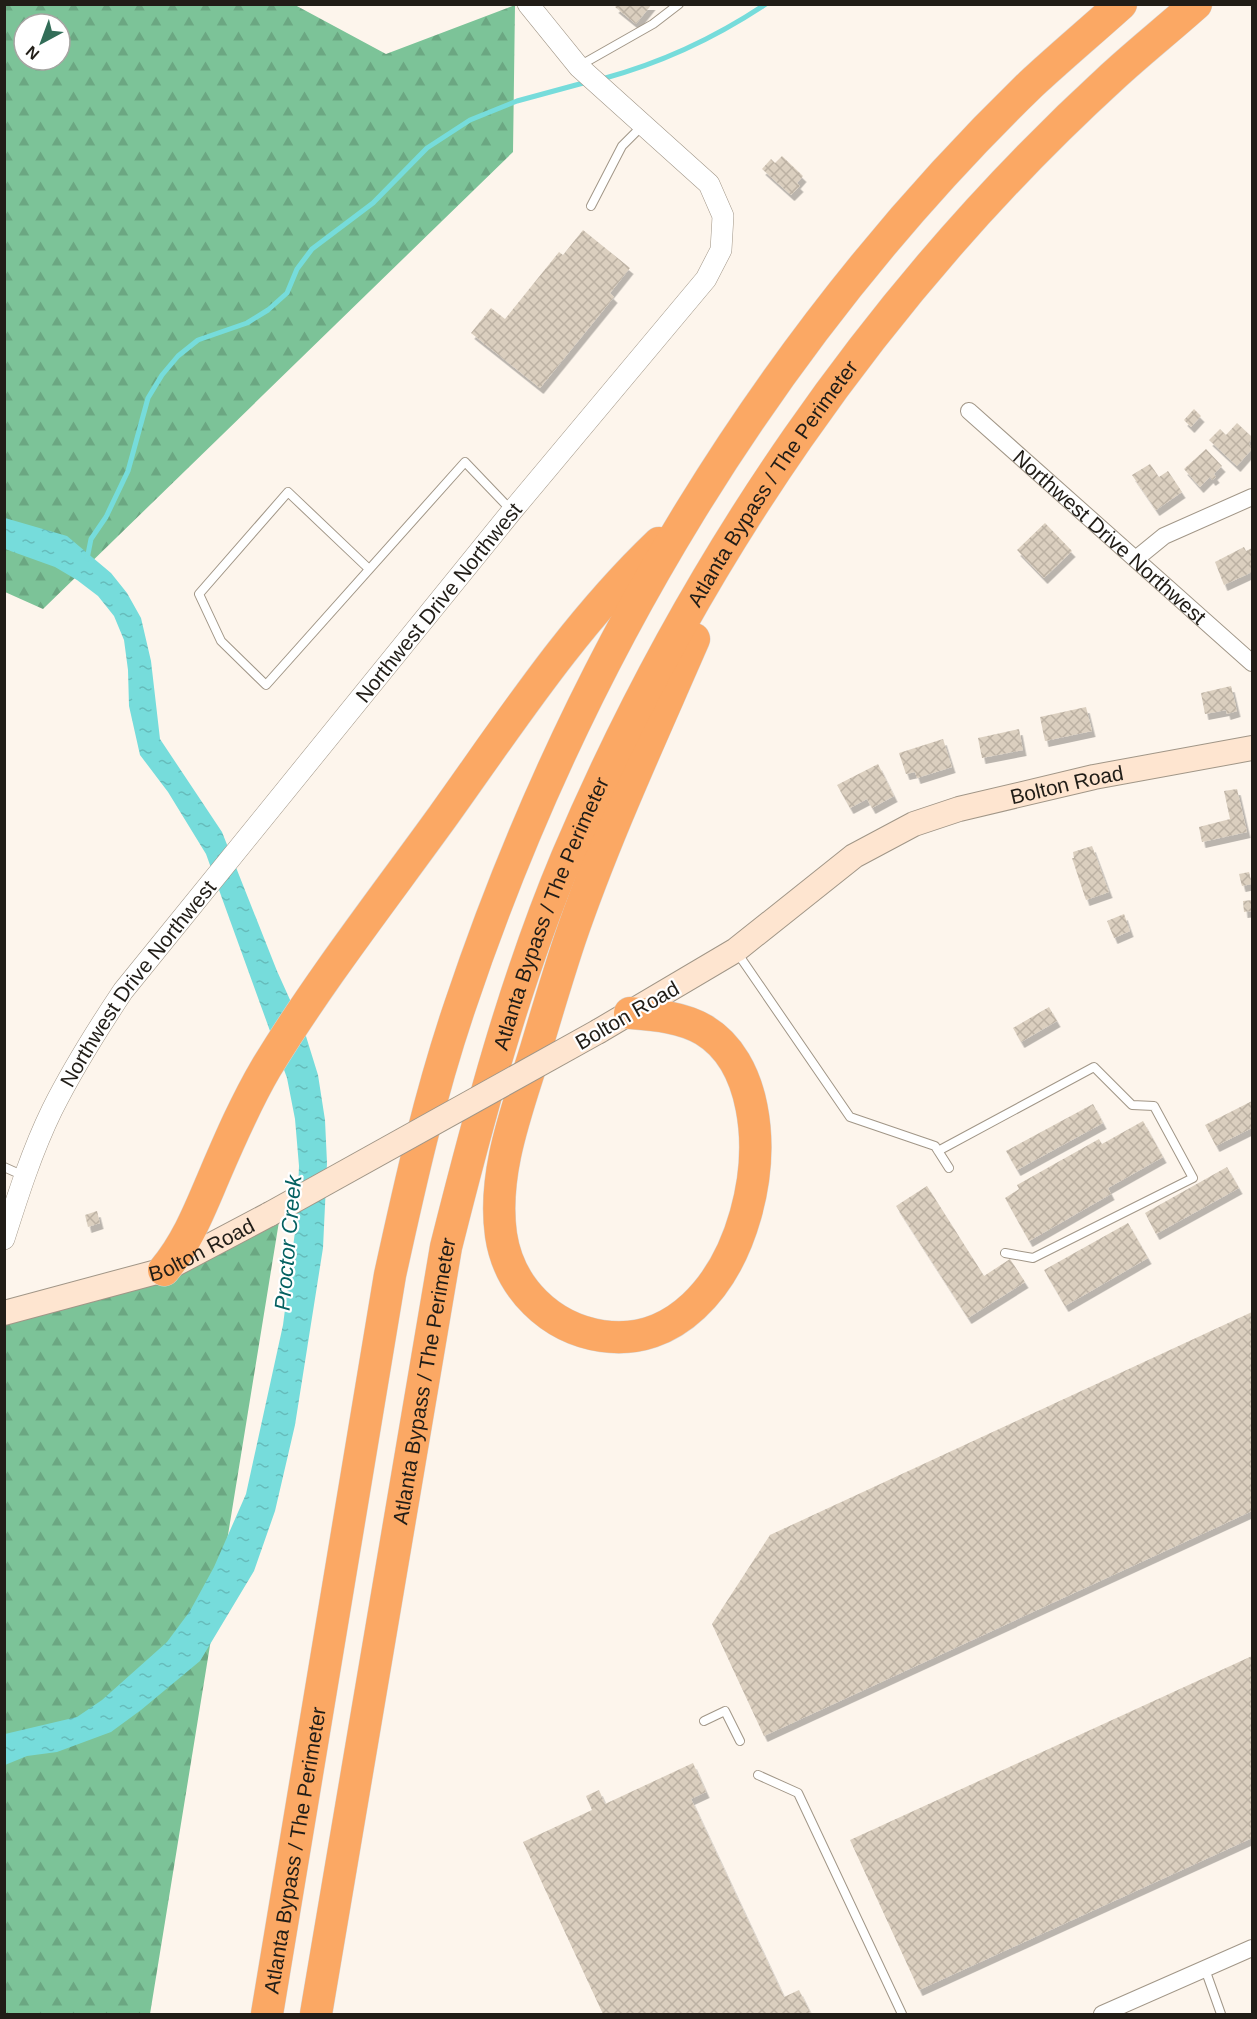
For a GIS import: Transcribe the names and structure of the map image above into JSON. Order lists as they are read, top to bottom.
{
  "streets": {
    "highway": ["Atlanta Bypass / The Perimeter"],
    "main road": ["Bolton Road"],
    "street": ["Northwest Drive Northwest"]
  },
  "water": ["Proctor Creek"],
  "north": "bottom left"
}
